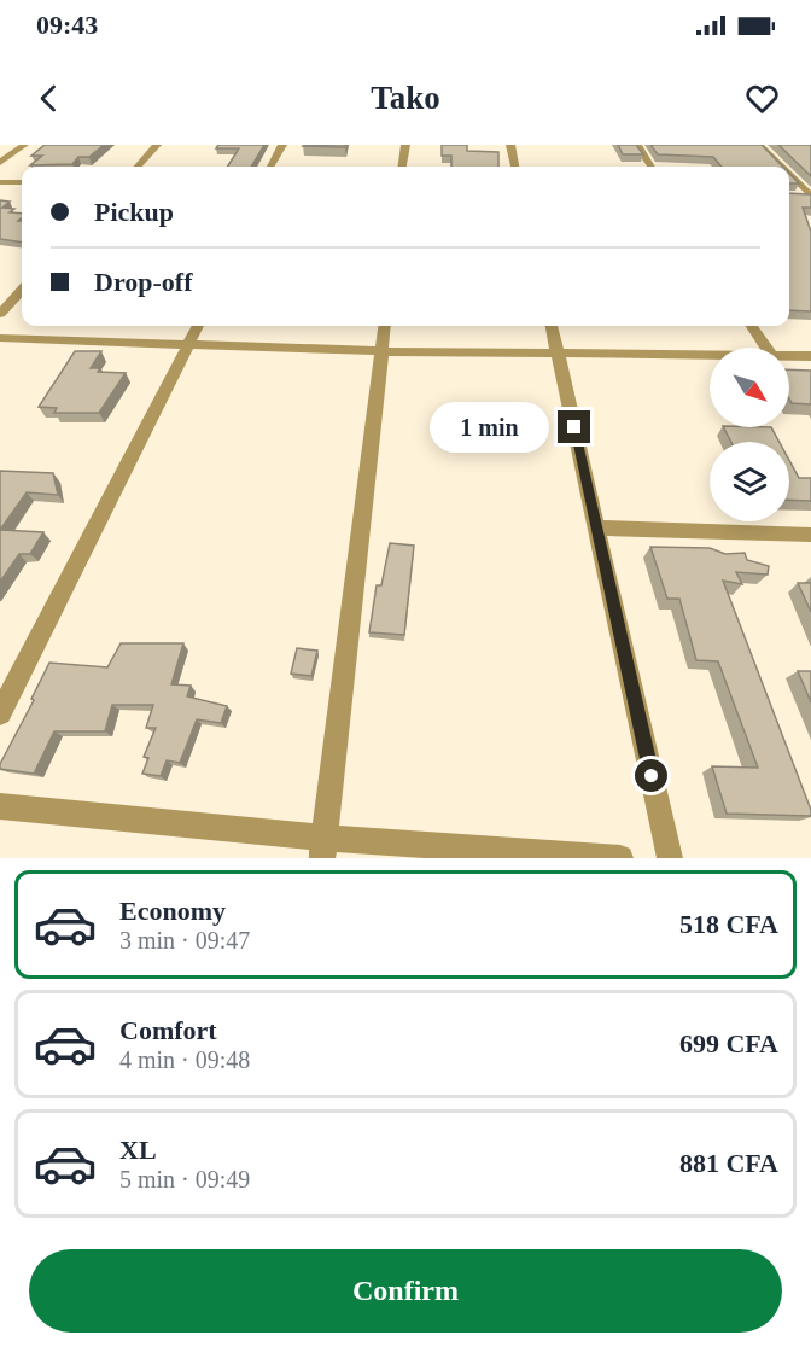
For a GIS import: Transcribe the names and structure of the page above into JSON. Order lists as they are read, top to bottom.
{
  "north": "bottom right",
  "page": {
    "status": "09:43",
    "header": "Tako",
    "banner": ["Pickup", "Drop-off"],
    "bubble": "1 min",
    "list": [
      {
        "name": "Economy",
        "note": "3 min · 09:47",
        "value": "518 CFA"
      },
      {
        "name": "Comfort",
        "note": "4 min · 09:48",
        "value": "699 CFA"
      },
      {
        "name": "XL",
        "note": "5 min · 09:49",
        "value": "881 CFA"
      }
    ],
    "buttons": "Confirm"
  }
}
